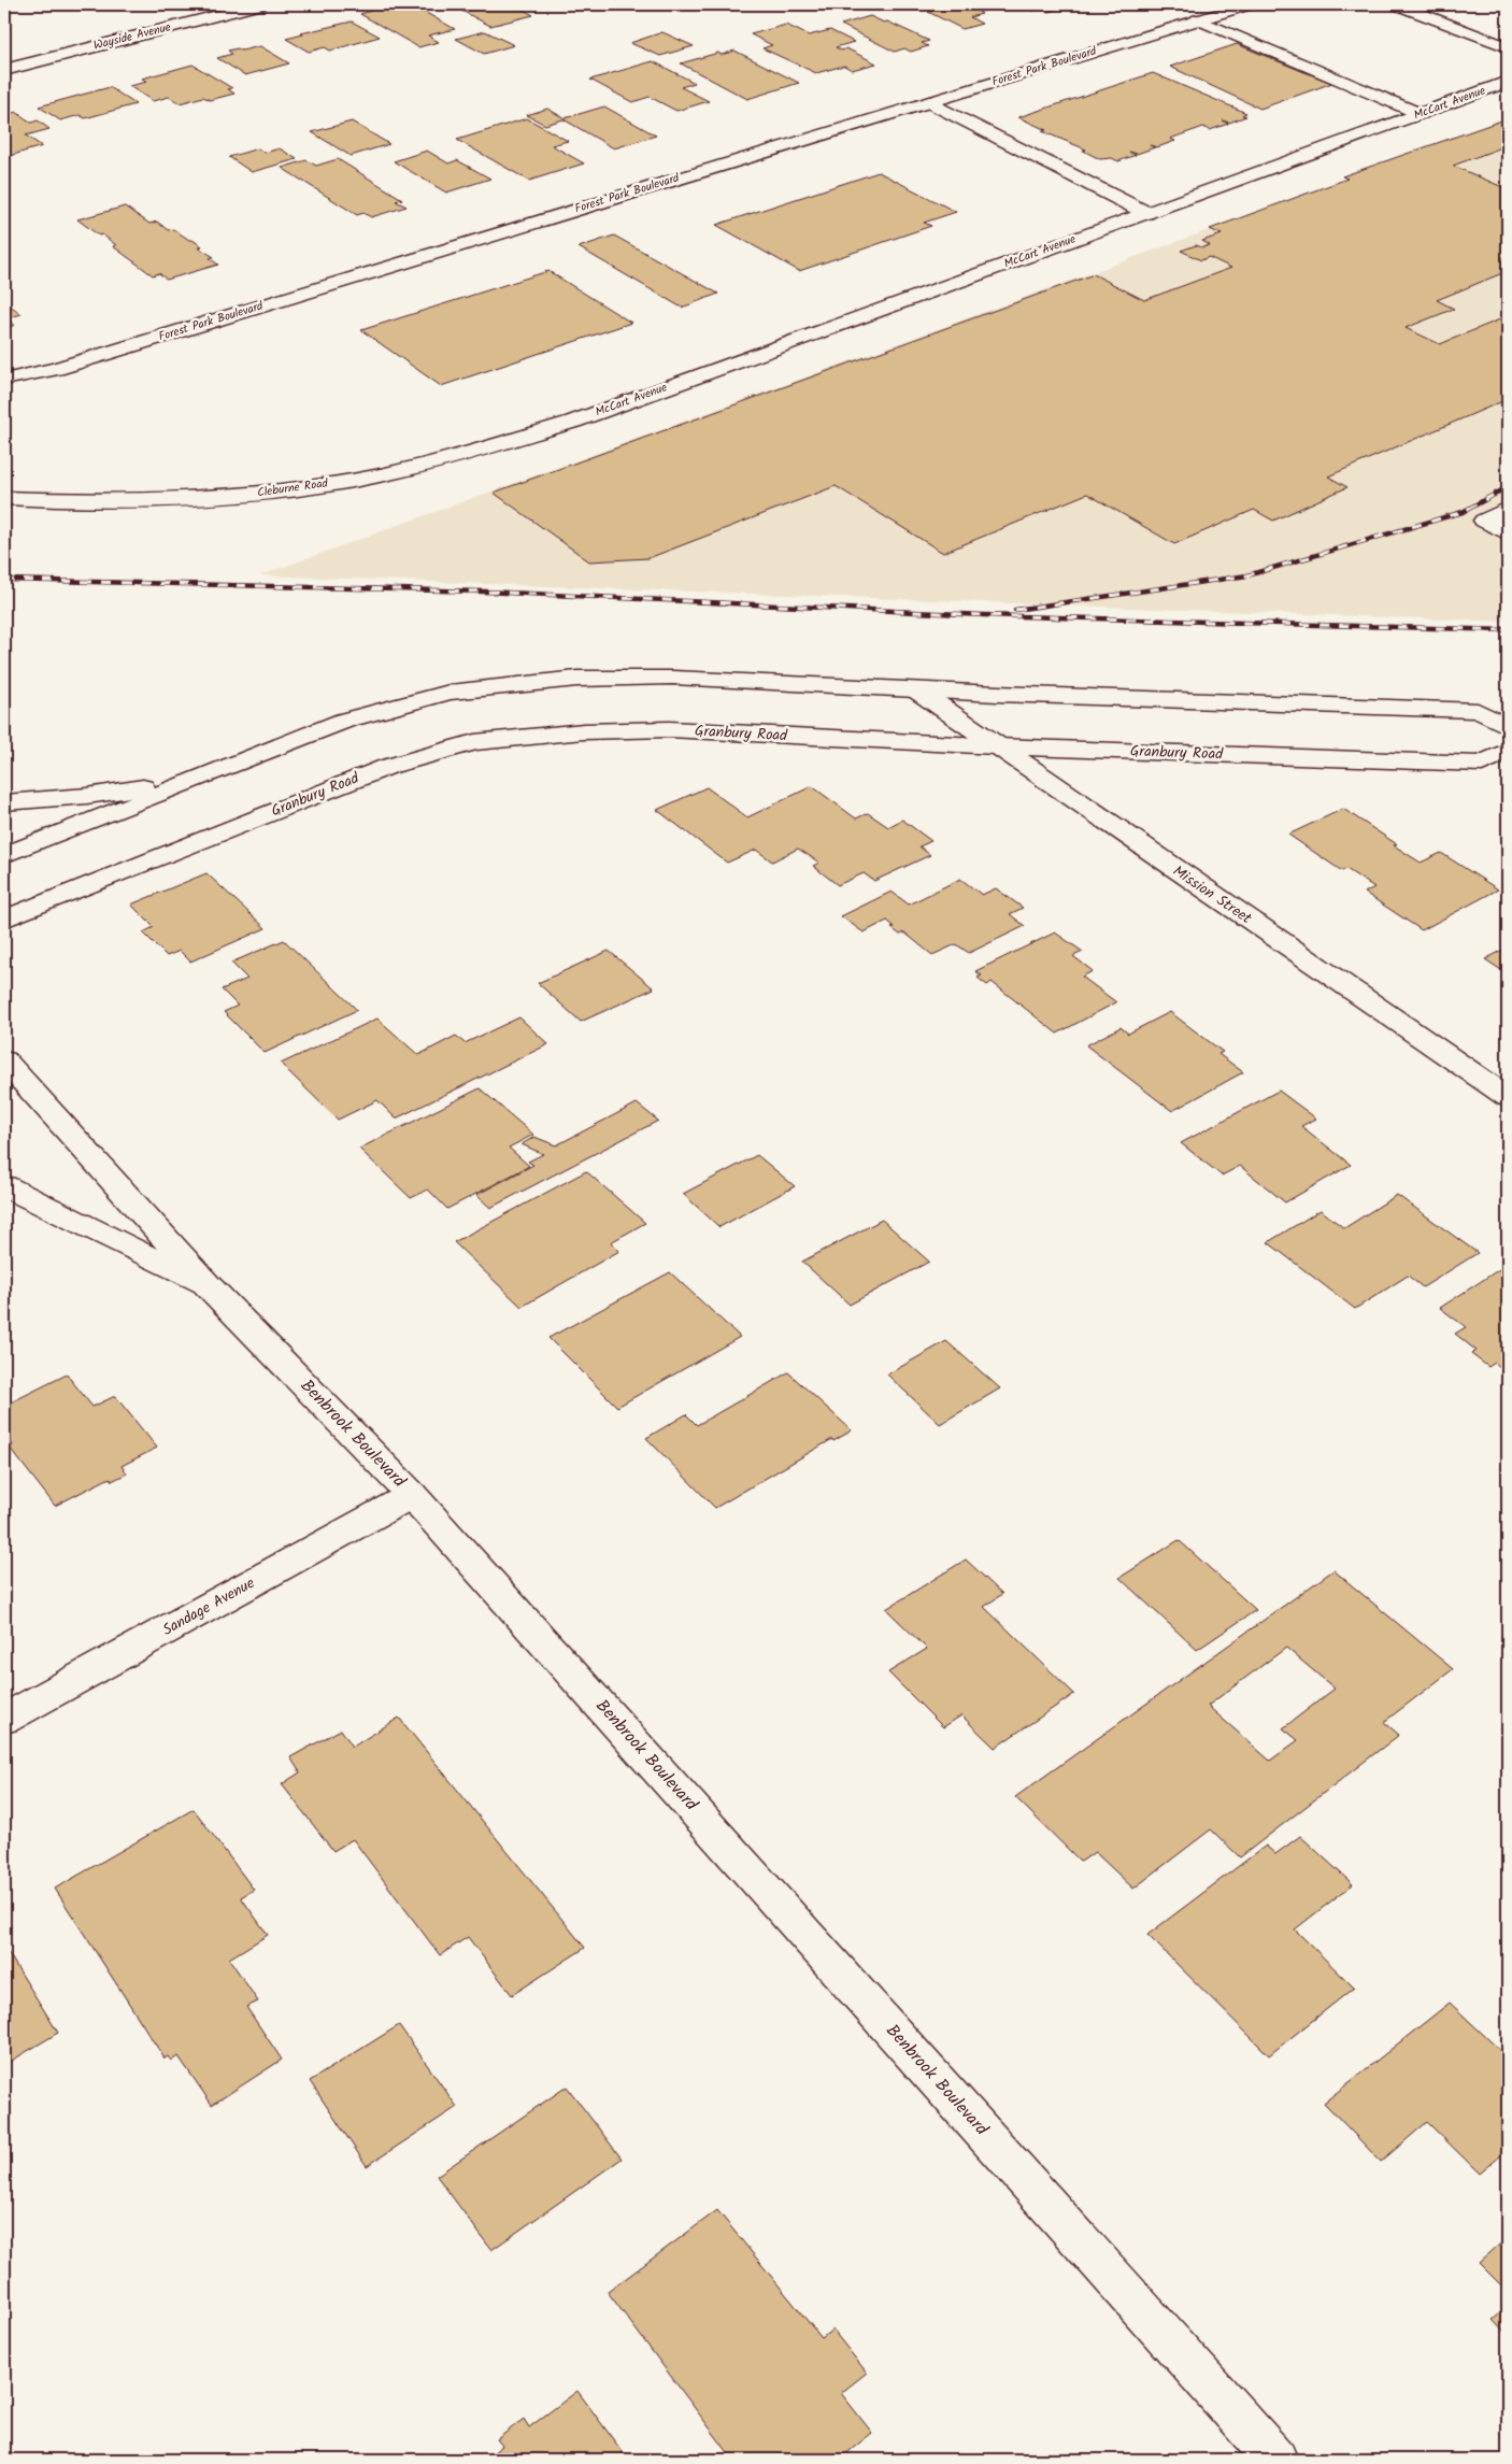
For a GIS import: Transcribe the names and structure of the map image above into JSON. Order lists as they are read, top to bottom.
{
  "streets": {
    "street": [
      "Wayside Avenue",
      "Forest Park Boulevard",
      "McCart Avenue",
      "Cleburne Road",
      "Granbury Road",
      "Mission Street",
      "Benbrook Boulevard",
      "Sandage Avenue"
    ]
  },
  "crossings": [
    ["McCart Avenue", "Cleburne Road"],
    ["Granbury Road", "Mission Street"],
    ["Benbrook Boulevard", "Sandage Avenue"]
  ]
}
